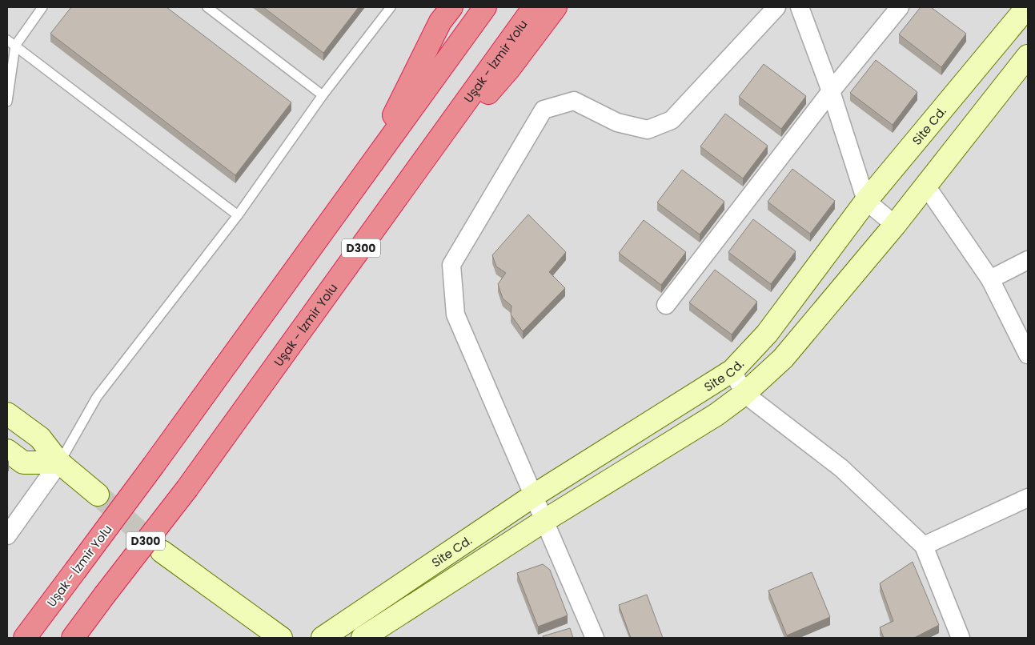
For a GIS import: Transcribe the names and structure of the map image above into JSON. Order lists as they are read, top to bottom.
{
  "streets": {
    "highway": ["Uşak - İzmir Yolu", "D300"],
    "main road": ["Site Cd."]
  }
}
